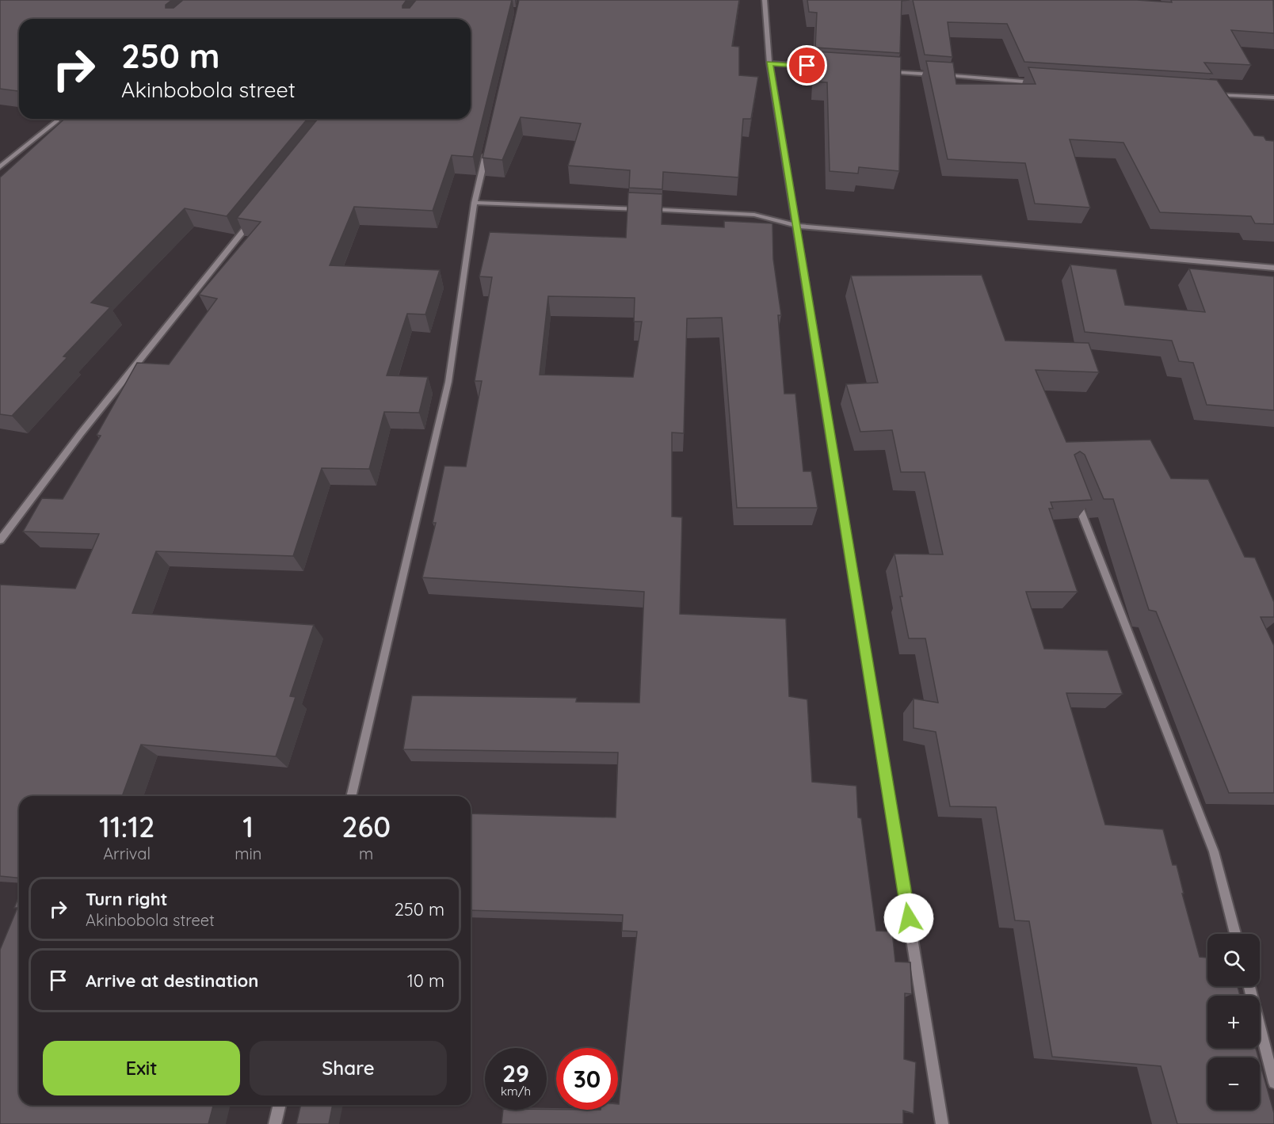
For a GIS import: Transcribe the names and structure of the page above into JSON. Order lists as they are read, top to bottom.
{
  "page": {
    "turn": ["250 m", "Akinbobola street"],
    "eta": [
      "11:12",
      "Arrival",
      "1",
      "min",
      "260",
      "m"
    ],
    "list": [
      {
        "name": "Turn right",
        "note": "Akinbobola street",
        "value": "250 m"
      },
      {
        "name": "Arrive at destination",
        "value": "10 m"
      }
    ],
    "map_buttons": ["+", "−"],
    "buttons": ["Exit", "Share"],
    "speed": "29 km/h",
    "limit": "30"
  }
}
